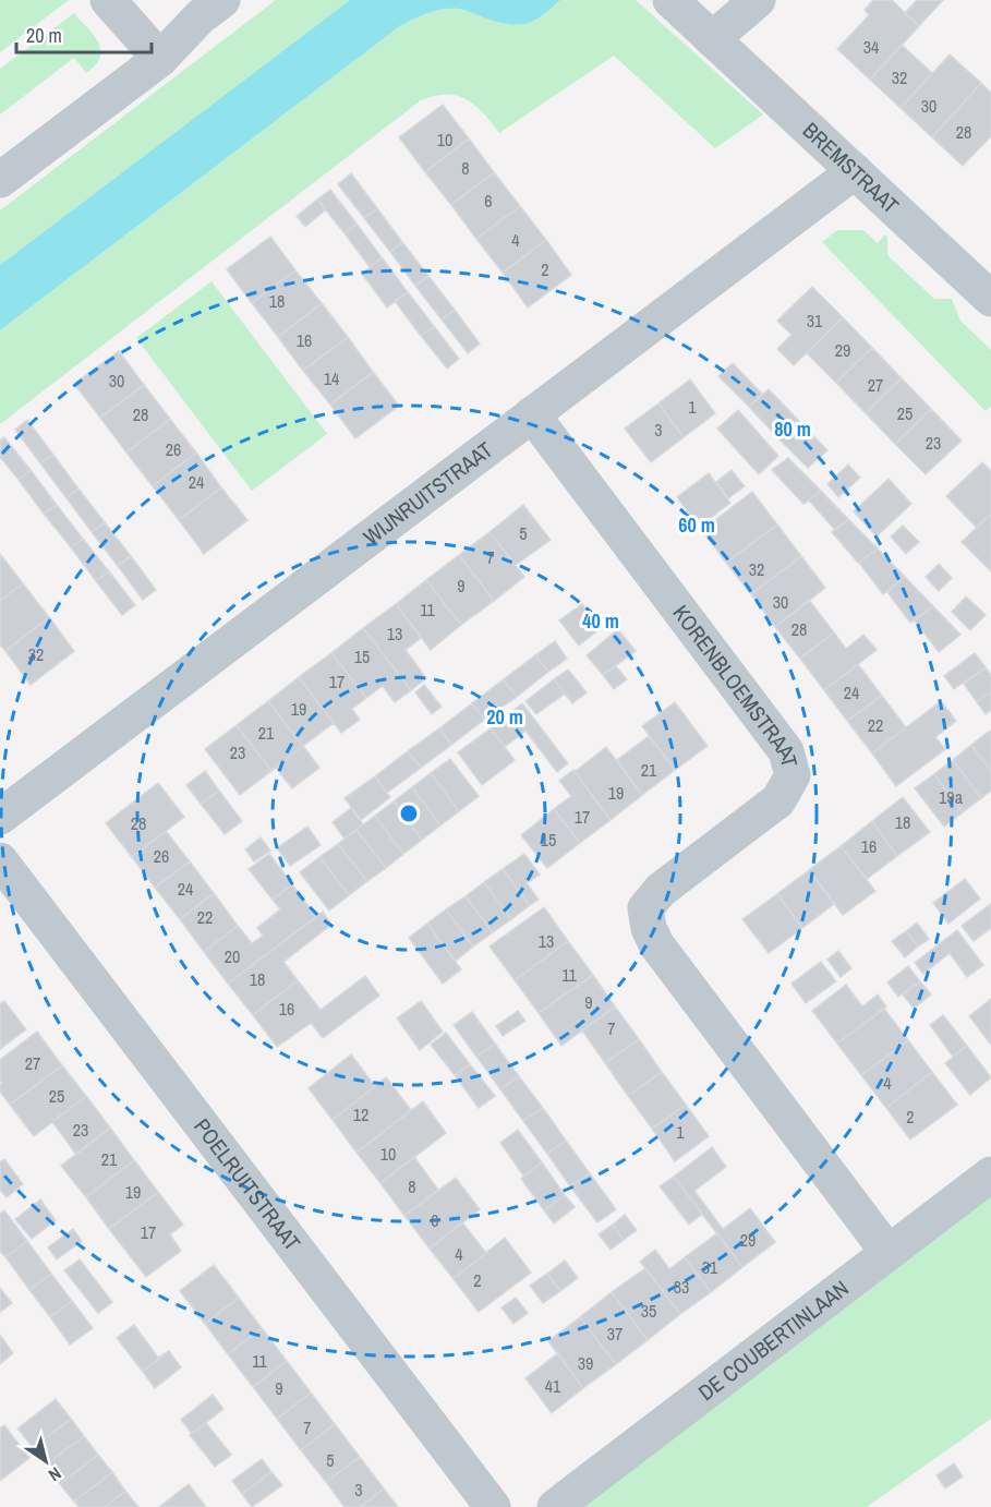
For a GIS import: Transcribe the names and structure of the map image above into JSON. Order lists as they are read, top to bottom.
{
  "streets": {
    "street": [
      "BREMSTRAAT",
      "WIJNRUITSTRAAT",
      "KORENBLOEMSTRAAT",
      "POELRUITSTRAAT",
      "DE COUBERTINLAAN"
    ]
  },
  "crossings": [
    ["BREMSTRAAT", "WIJNRUITSTRAAT"],
    ["WIJNRUITSTRAAT", "KORENBLOEMSTRAAT"],
    ["KORENBLOEMSTRAAT", "DE COUBERTINLAAN"]
  ],
  "house_numbers": [
    "34",
    "32",
    "30",
    "28",
    "10",
    "8",
    "6",
    "4",
    "2",
    "18",
    "31",
    "16",
    "29",
    "14",
    "30",
    "27",
    "1",
    "25",
    "28",
    "3",
    "23",
    "26",
    "24",
    "5",
    "7",
    "32",
    "9",
    "30",
    "11",
    "28",
    "13",
    "32",
    "15",
    "17",
    "24",
    "19",
    "22",
    "21",
    "23",
    "21",
    "19",
    "19a",
    "17",
    "18",
    "28",
    "15",
    "16",
    "26",
    "24",
    "22",
    "13",
    "20",
    "11",
    "18",
    "9",
    "16",
    "7",
    "27",
    "4",
    "25",
    "12",
    "2",
    "23",
    "1",
    "10",
    "21",
    "8",
    "19",
    "6",
    "17",
    "29",
    "4",
    "31",
    "2",
    "33",
    "35",
    "37",
    "11",
    "39",
    "41",
    "9",
    "7",
    "5",
    "3"
  ],
  "scale_bar": "20 m",
  "north": "bottom right",
  "rings": [
    "80 m",
    "60 m",
    "40 m",
    "20 m"
  ]
}
